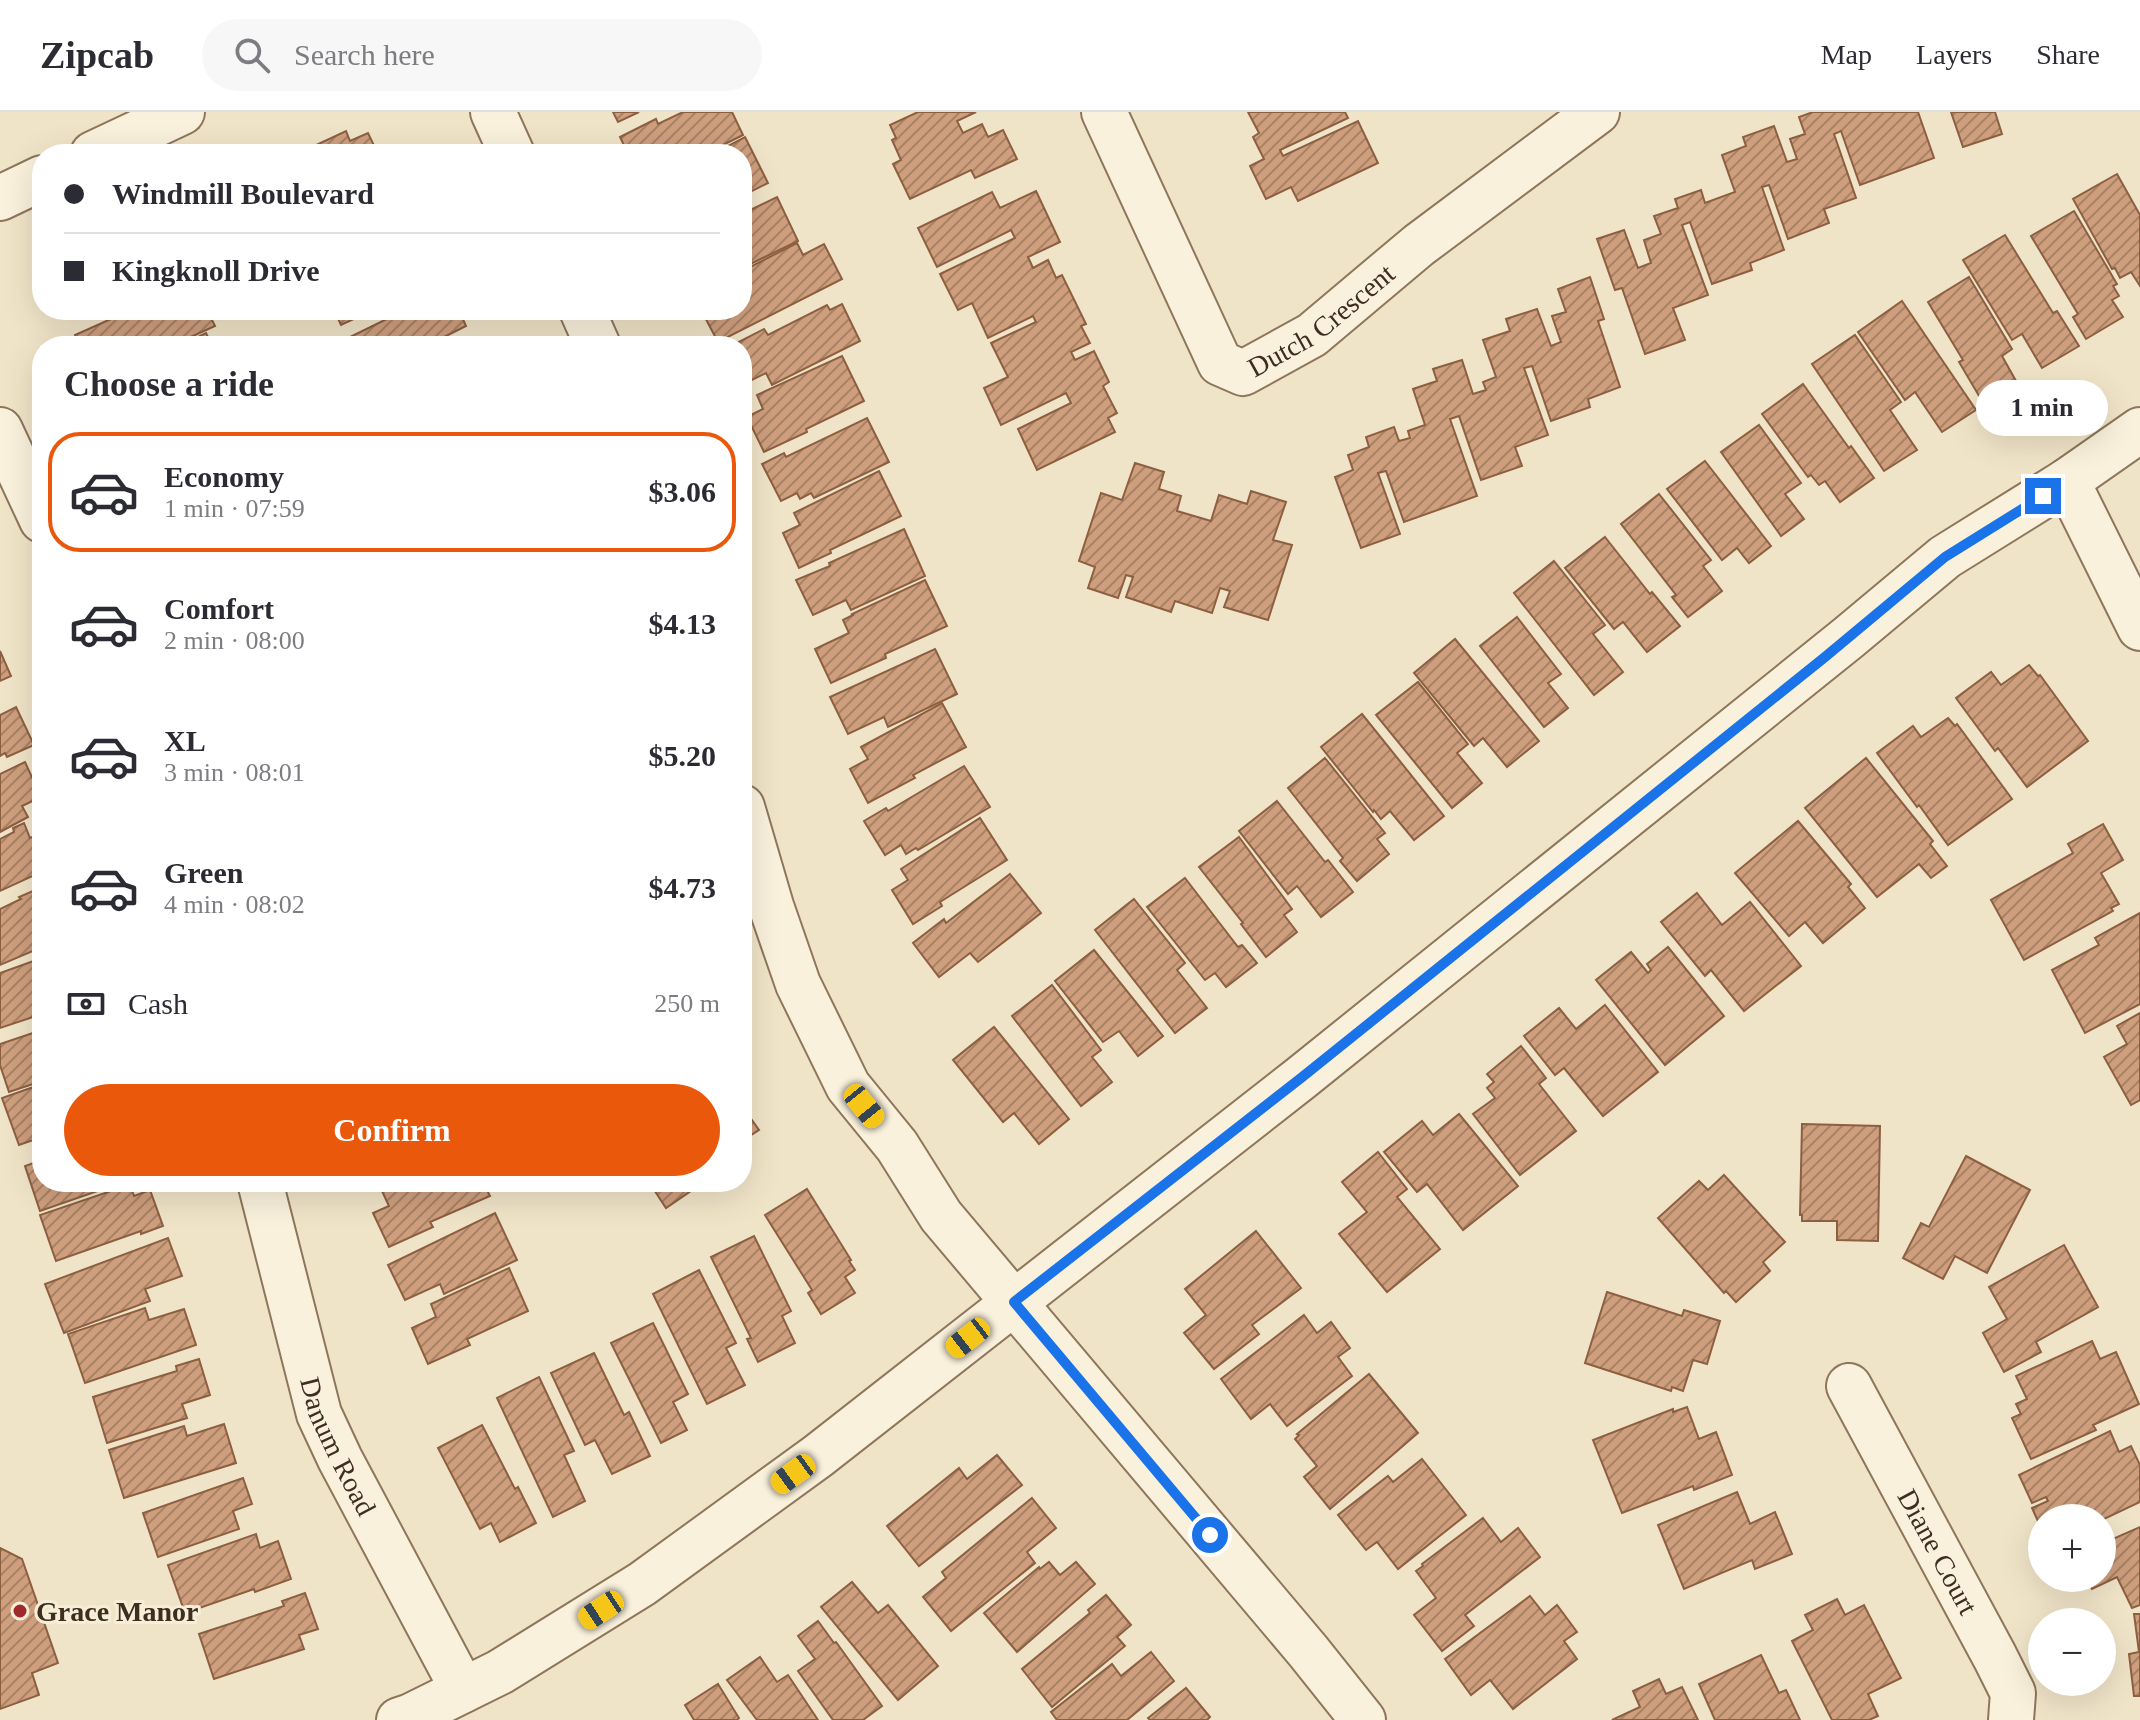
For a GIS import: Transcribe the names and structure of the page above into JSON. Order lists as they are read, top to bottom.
{
  "streets": {
    "street": ["Dutch Crescent", "Danum Road", "Diane Court"]
  },
  "places": ["Grace Manor"],
  "page": {
    "header": "Zipcab",
    "search": "Search here",
    "nav": ["Map", "Layers", "Share"],
    "banner": ["Windmill Boulevard", "Kingknoll Drive"],
    "heading": "Choose a ride",
    "bubble": "1 min",
    "list": [
      {
        "name": "Economy",
        "note": "1 min · 07:59",
        "value": "$3.06"
      },
      {
        "name": "Comfort",
        "note": "2 min · 08:00",
        "value": "$4.13"
      },
      {
        "name": "XL",
        "note": "3 min · 08:01",
        "value": "$5.20"
      },
      {
        "name": "Green",
        "note": "4 min · 08:02",
        "value": "$4.73"
      }
    ],
    "pay": ["Cash", "250 m"],
    "buttons": "Confirm",
    "map_buttons": ["+", "−"]
  }
}
